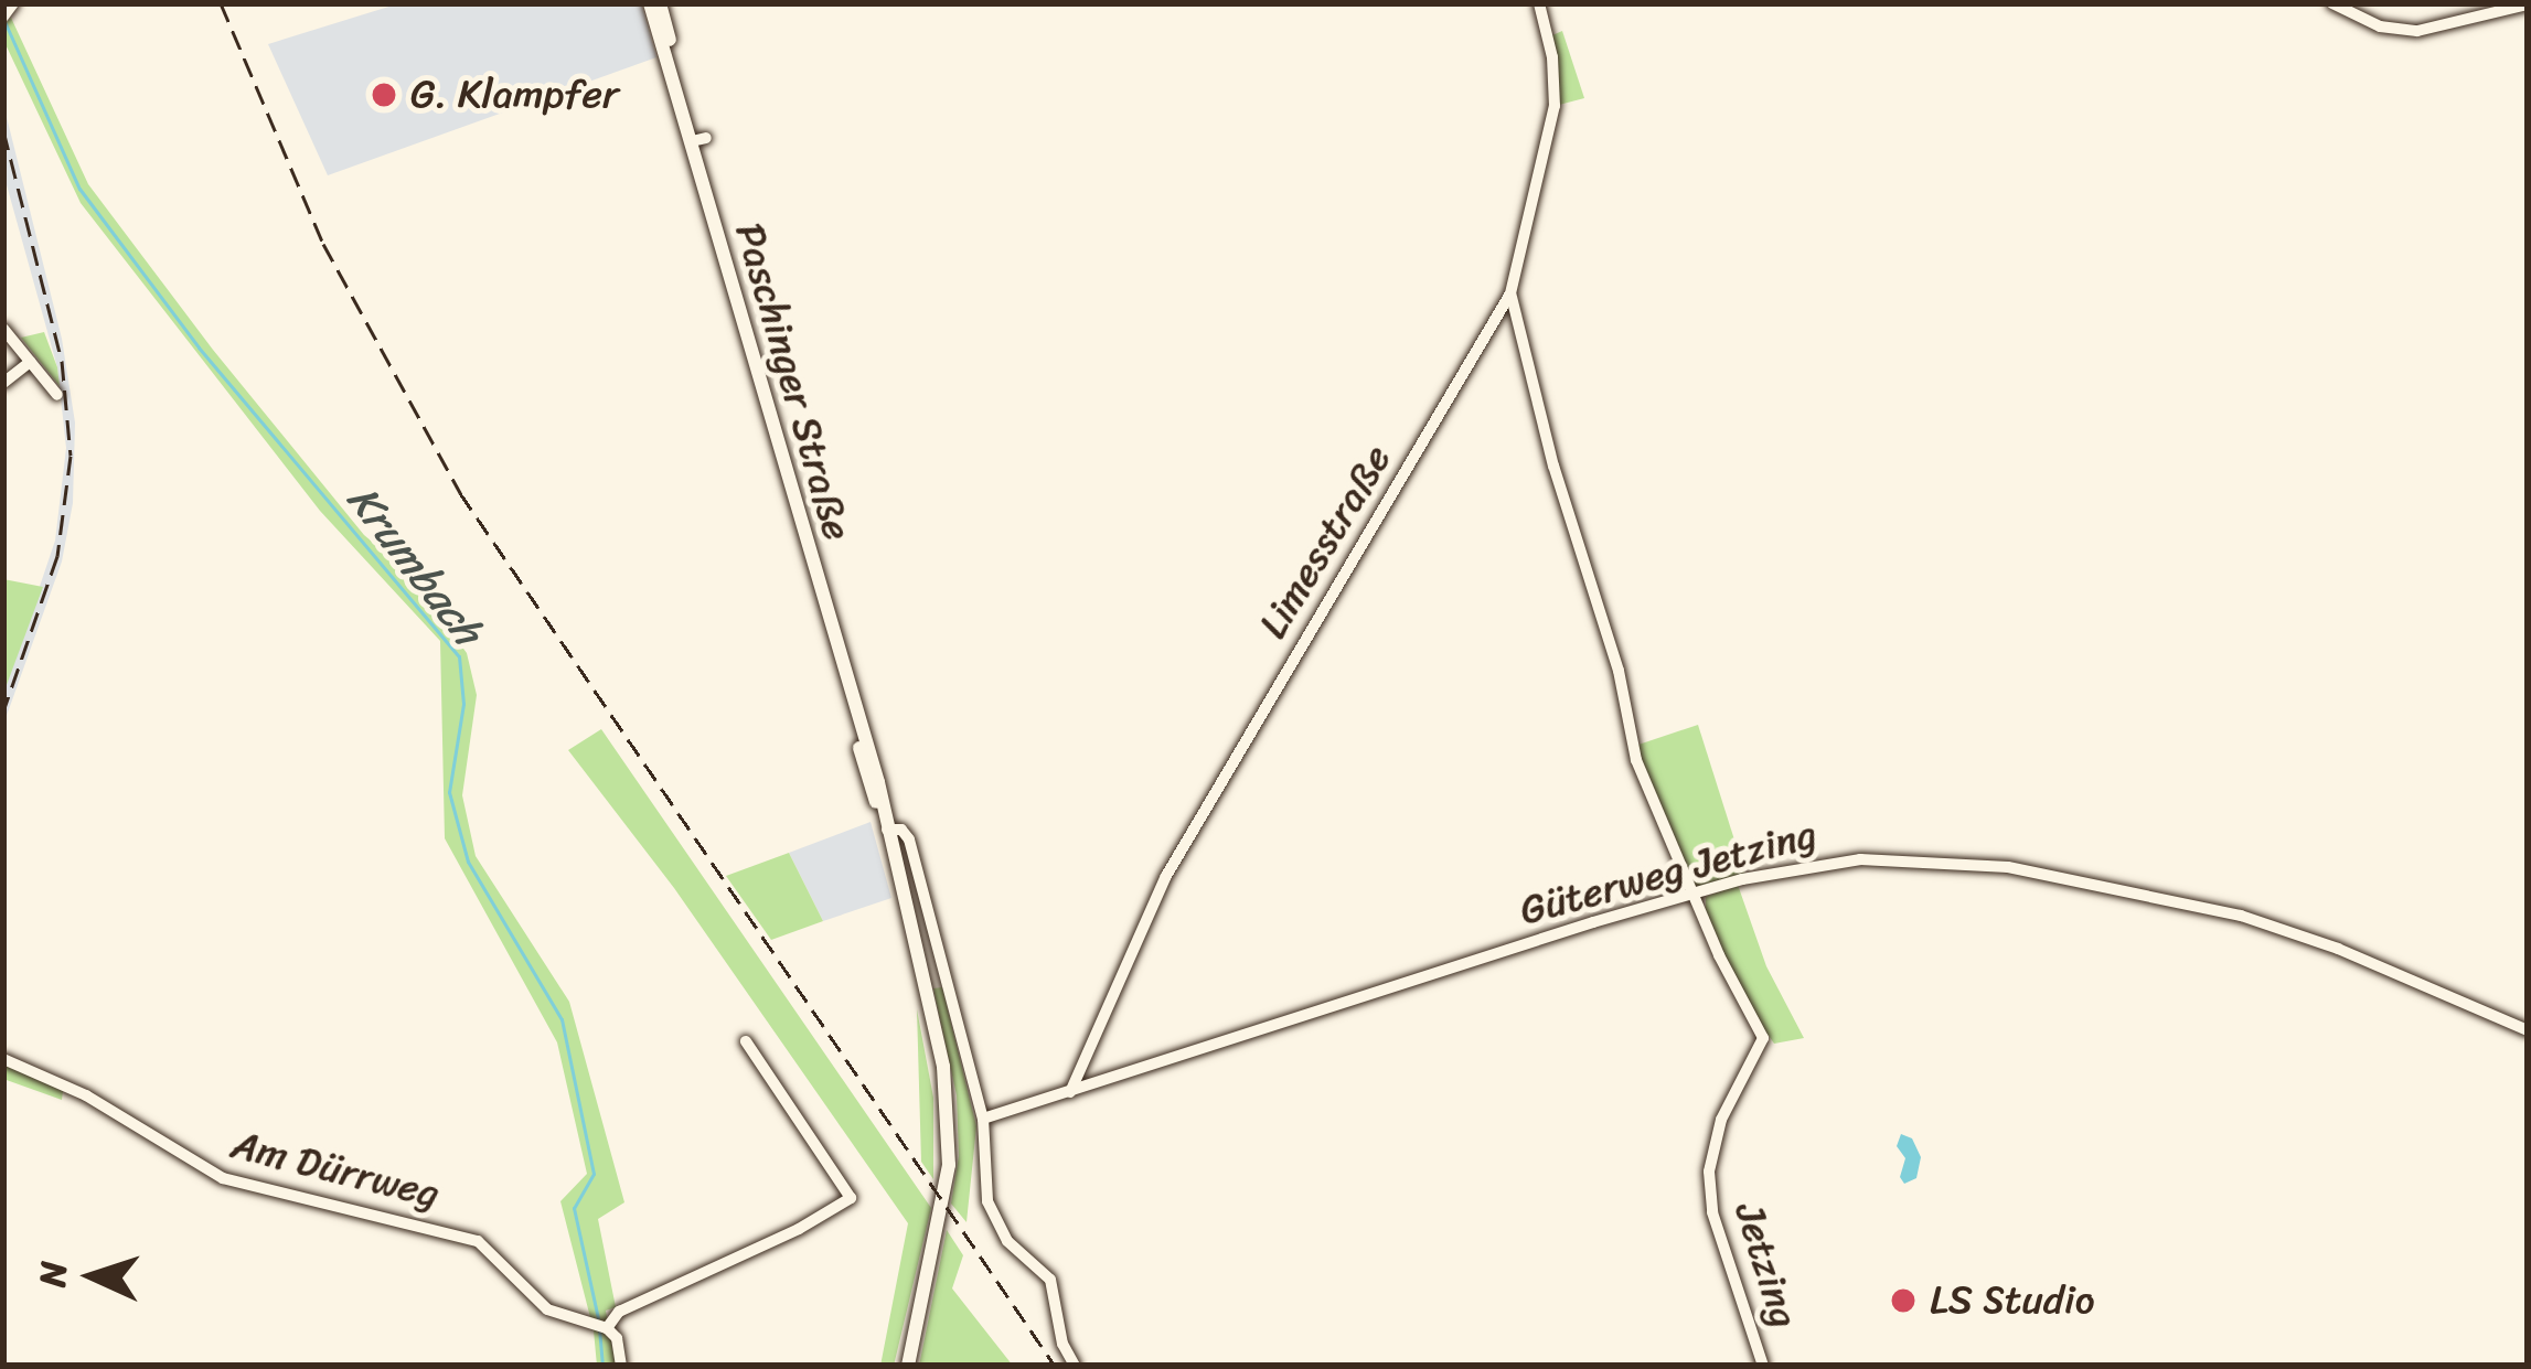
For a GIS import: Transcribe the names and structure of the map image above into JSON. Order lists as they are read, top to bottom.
{
  "streets": {
    "street": [
      "Paschinger Straße",
      "Limesstraße",
      "Güterweg Jetzing",
      "Am Dürrweg",
      "Jetzing"
    ]
  },
  "crossings": [
    ["Limesstraße", "Güterweg Jetzing"],
    ["Limesstraße", "Jetzing"],
    ["Güterweg Jetzing", "Jetzing"]
  ],
  "water": ["Krumbach"],
  "places": ["G. Klampfer", "LS Studio"],
  "north": "left"
}
